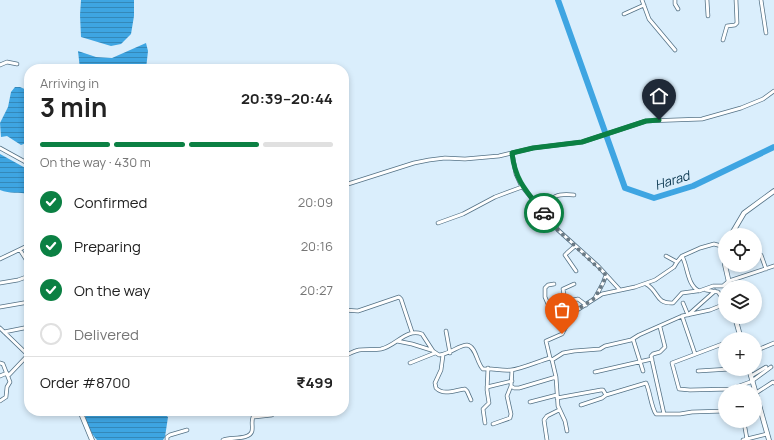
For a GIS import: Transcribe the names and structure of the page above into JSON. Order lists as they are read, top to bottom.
{
  "water": ["Harad"],
  "page": {
    "heading": ["3 min", "Arriving in", "20:39–20:44"],
    "panel": ["Order #8700", "₹499"],
    "bar": "On the way · 430 m",
    "list": [
      ["Confirmed", "20:09"],
      ["Preparing", "20:16"],
      ["On the way", "20:27"],
      "Delivered"
    ],
    "map_buttons": ["+", "−"]
  }
}
